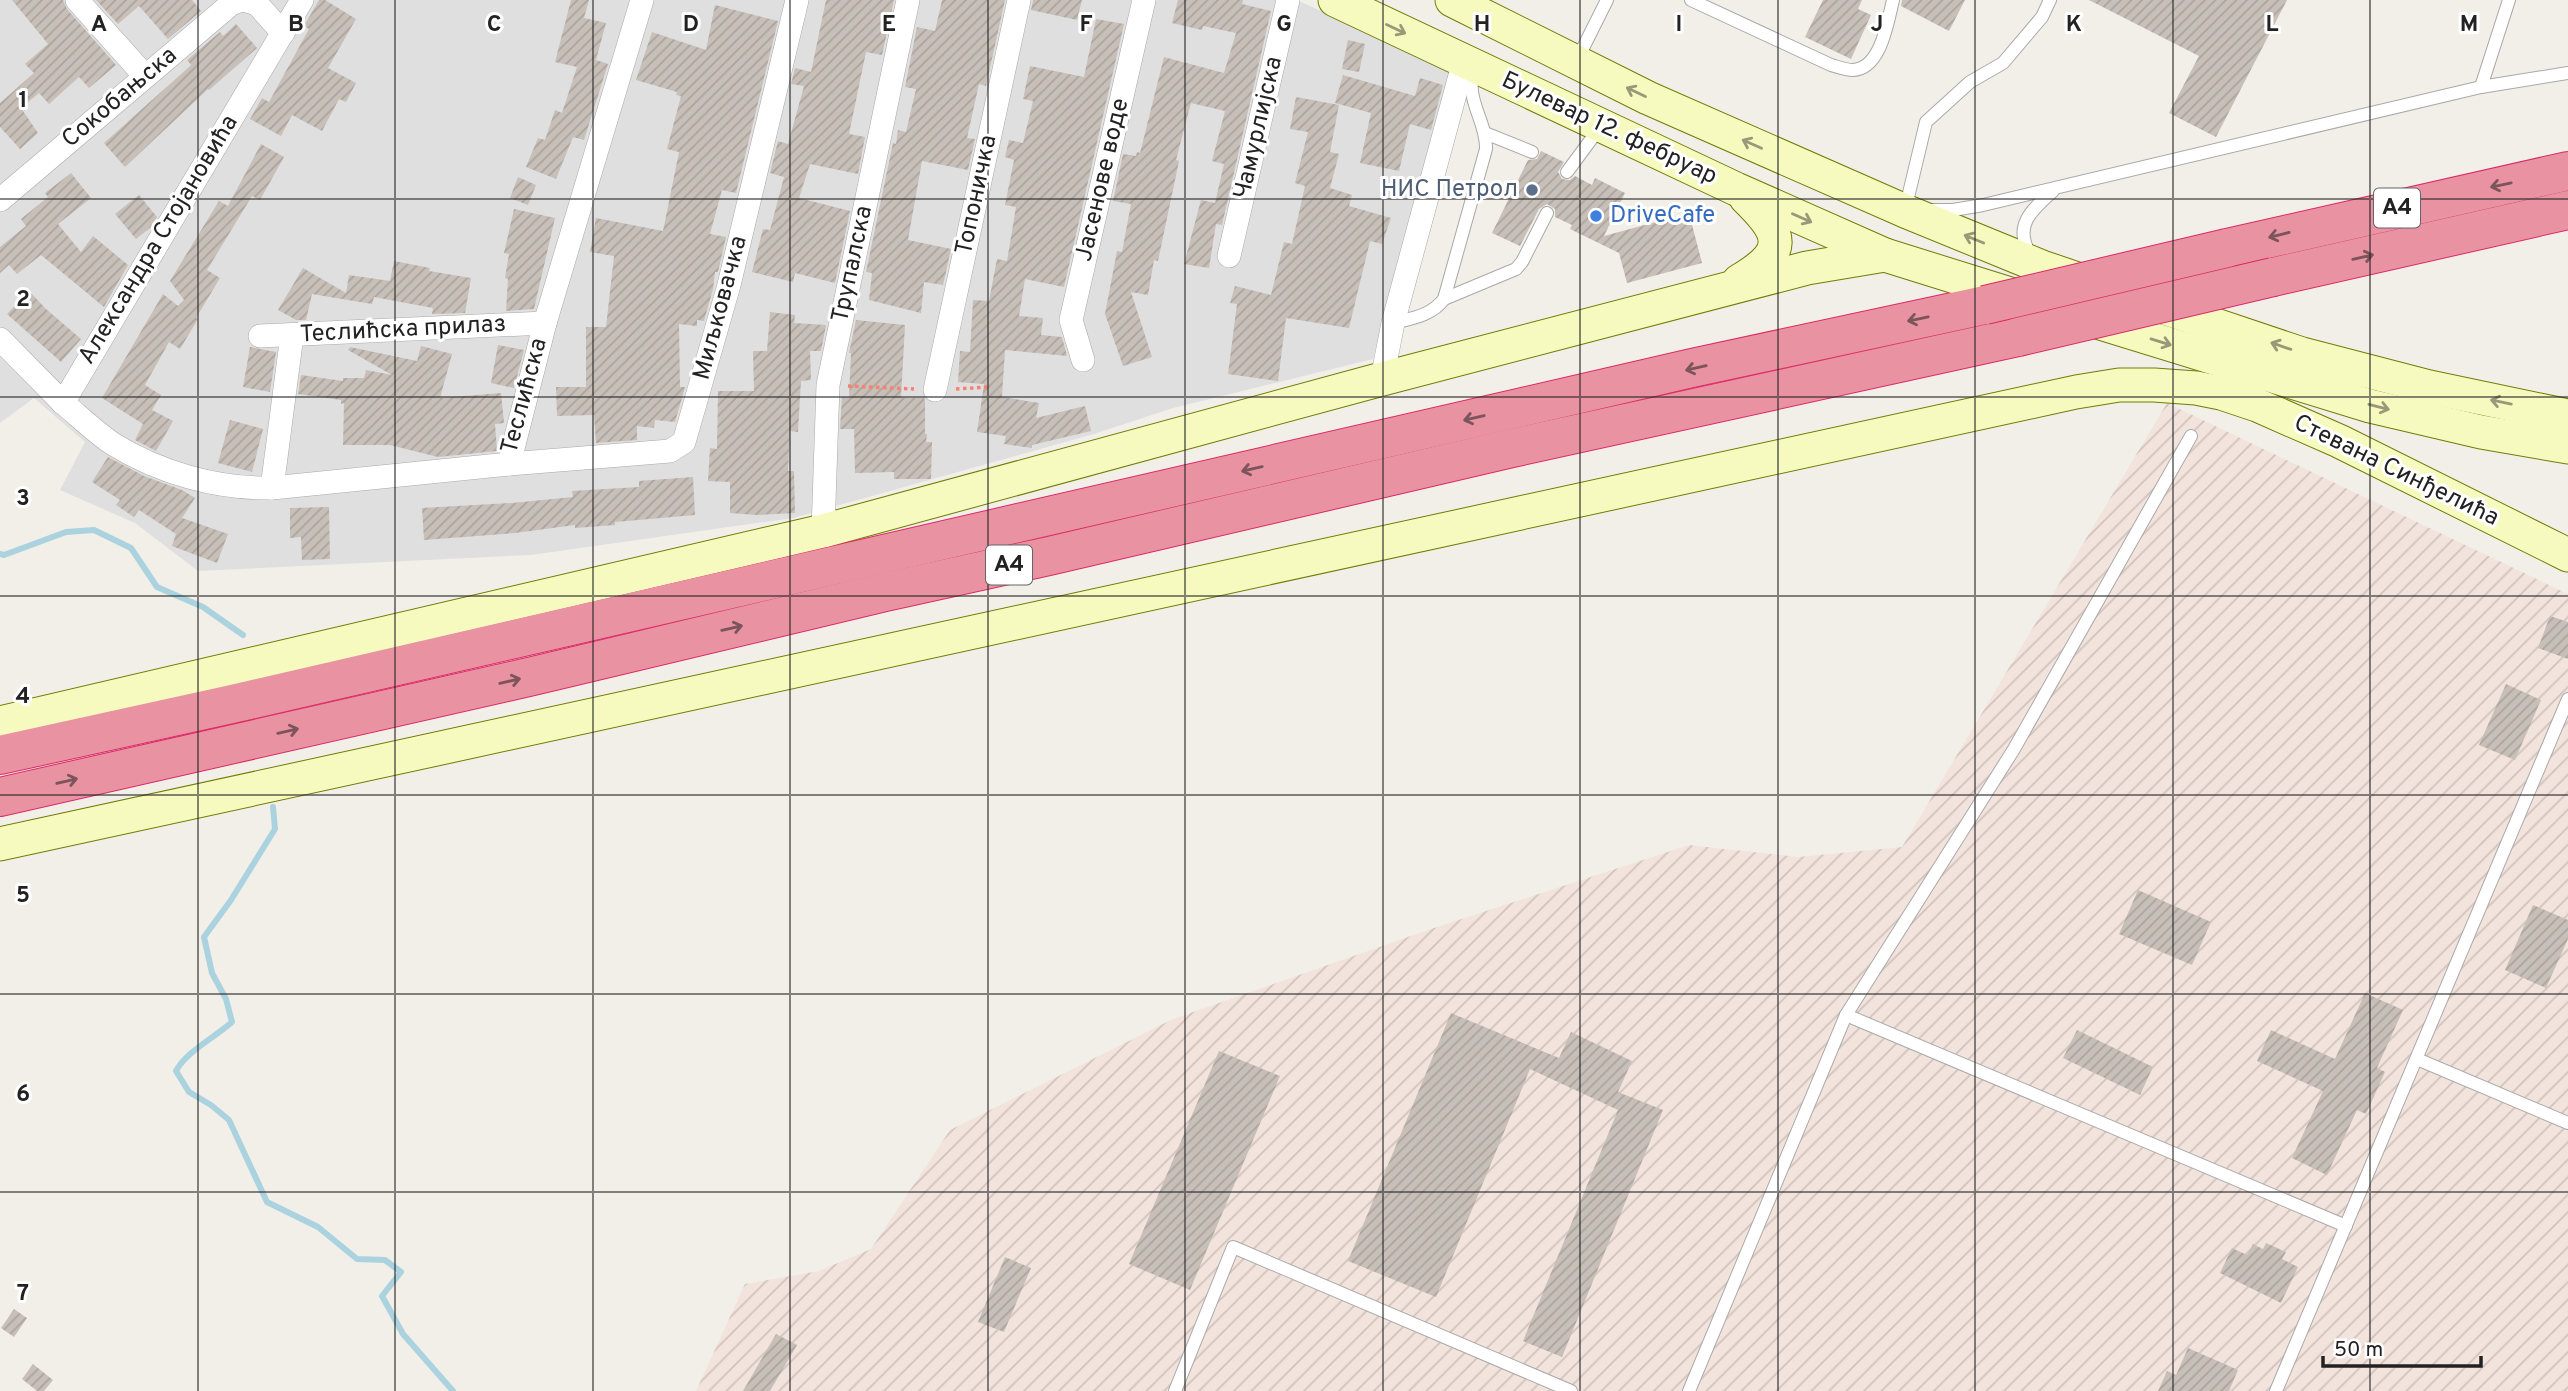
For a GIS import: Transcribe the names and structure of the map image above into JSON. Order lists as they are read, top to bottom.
{
  "streets": {
    "highway": ["A4"],
    "main road": ["Булевар 12. фебруар", "Стевана Синђелића"],
    "street": [
      "Сокобањска",
      "Чамурлијска",
      "Јасенове воде",
      "Топоничка",
      "Александра Стојановића",
      "Трупалска",
      "Миљковачка",
      "Теслићска прилаз",
      "Теслићска"
    ]
  },
  "crossings": [
    ["Сокобањска", "Александра Стојановића"],
    ["Александра Стојановића", "Теслићска"],
    ["Миљковачка", "Теслићска"],
    ["Теслићска прилаз", "Теслићска"]
  ],
  "places": ["НИС Петрол", "DriveCafe"],
  "scale_bar": "50 m",
  "grid": {
    "columns": [
      "A",
      "B",
      "C",
      "D",
      "E",
      "F",
      "G",
      "H",
      "I",
      "J",
      "K",
      "L",
      "M"
    ],
    "rows": [
      "1",
      "2",
      "3",
      "4",
      "5",
      "6",
      "7"
    ]
  }
}
